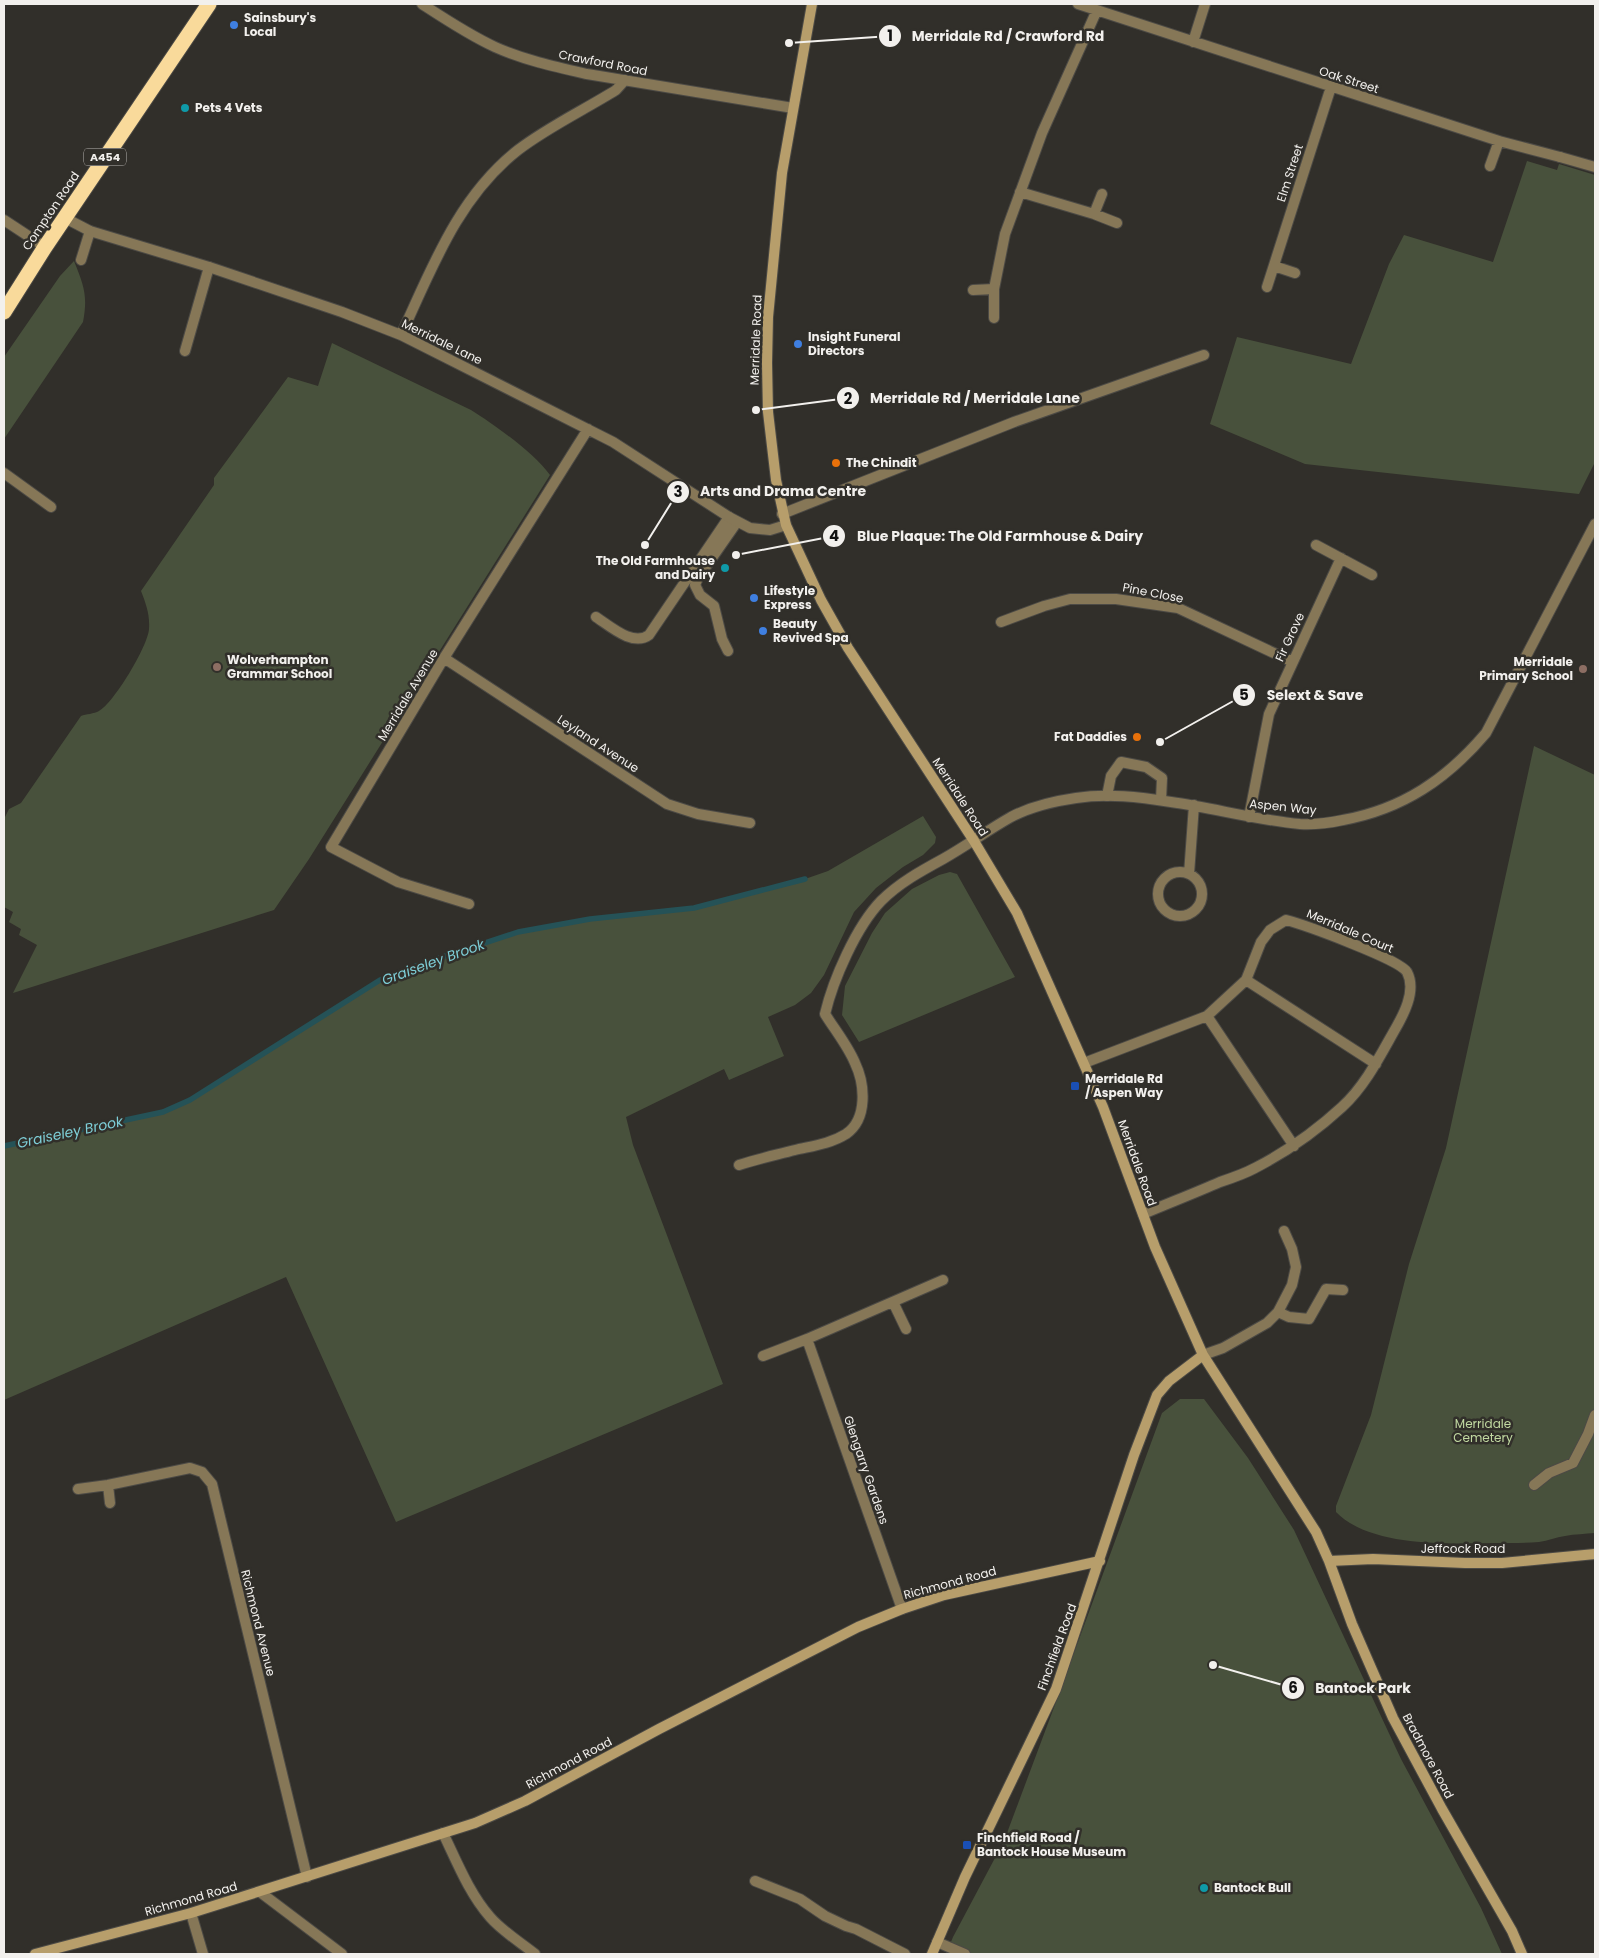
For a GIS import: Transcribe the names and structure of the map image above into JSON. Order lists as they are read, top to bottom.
{
  "streets": {
    "highway": ["A454", "Compton Road"],
    "street": [
      "Crawford Road",
      "Oak Street",
      "Elm Street",
      "Merridale Road",
      "Merridale Lane",
      "Pine Close",
      "Fir Grove",
      "Merridale Avenue",
      "Leyland Avenue",
      "Aspen Way",
      "Merridale Court",
      "Glengarry Gardens",
      "Jeffcock Road",
      "Richmond Road",
      "Richmond Avenue",
      "Finchfield Road",
      "Bradmore Road"
    ]
  },
  "crossings": [
    ["Crawford Road", "Merridale Road"],
    ["Oak Street", "Elm Street"],
    ["Compton Road", "Merridale Lane"],
    ["Merridale Road", "Merridale Lane"],
    ["Merridale Road", "Aspen Way"],
    ["Merridale Road", "Merridale Court"],
    ["Merridale Road", "Jeffcock Road"],
    ["Merridale Road", "Finchfield Road"],
    ["Merridale Road", "Bradmore Road"],
    ["Merridale Lane", "Merridale Avenue"],
    ["Pine Close", "Fir Grove"],
    ["Fir Grove", "Aspen Way"],
    ["Merridale Avenue", "Leyland Avenue"],
    ["Glengarry Gardens", "Richmond Road"],
    ["Jeffcock Road", "Bradmore Road"],
    ["Richmond Road", "Richmond Avenue"],
    ["Richmond Road", "Finchfield Road"]
  ],
  "water": ["Graiseley Brook"],
  "parks": ["Merridale Cemetery"],
  "places": {
    "other": [
      "Sainsbury's Local",
      "Merridale Rd / Crawford Rd",
      "Pets 4 Vets",
      "Insight Funeral Directors",
      "Merridale Rd / Merridale Lane",
      "The Chindit",
      "Arts and Drama Centre",
      "Blue Plaque: The Old Farmhouse & Dairy",
      "The Old Farmhouse and Dairy",
      "Lifestyle Express",
      "Beauty Revived Spa",
      "Wolverhampton Grammar School",
      "Merridale Primary School",
      "Fat Daddies",
      "Selext & Save",
      "Bantock Park",
      "Bantock Bull"
    ],
    "transit": ["Merridale Rd / Aspen Way", "Finchfield Road / Bantock House Museum"]
  }
}
